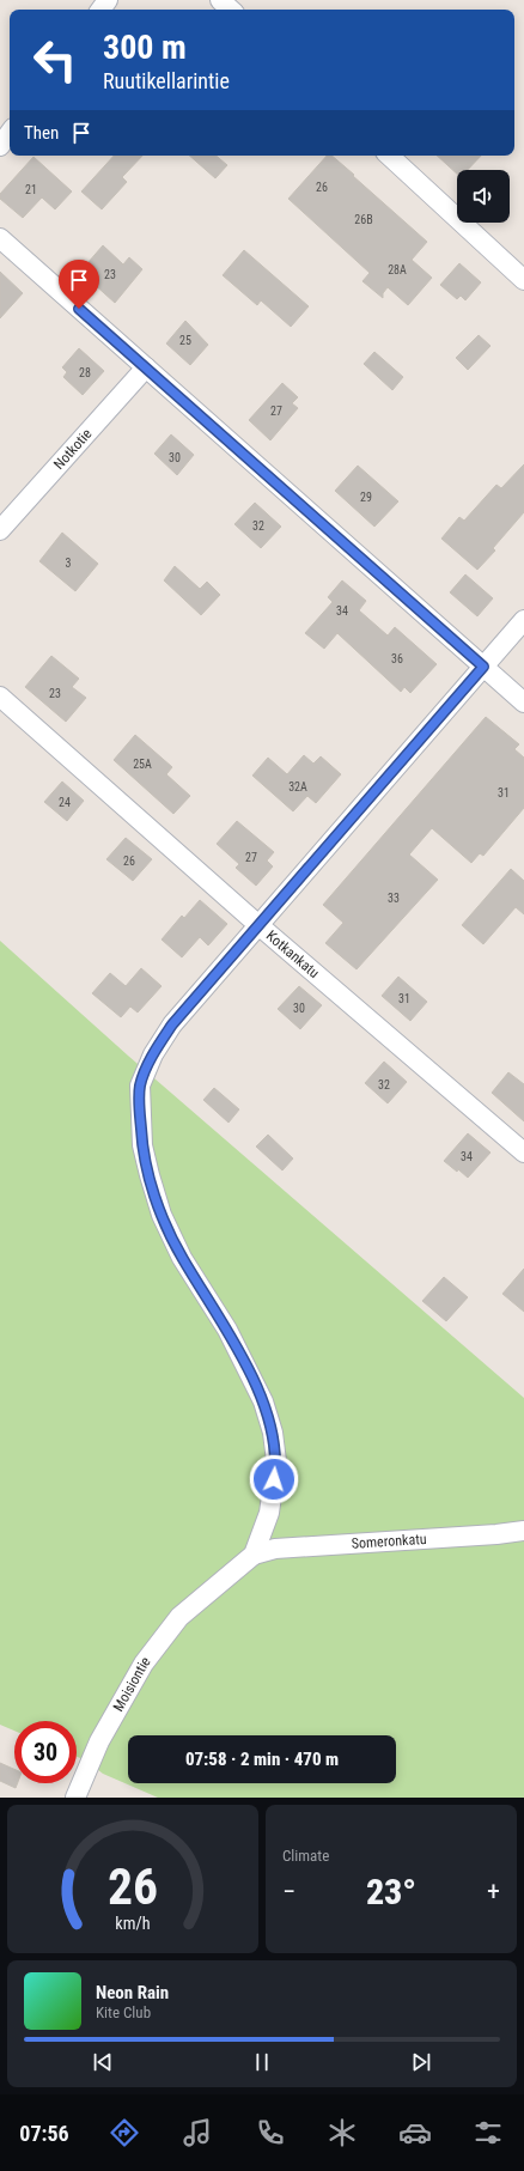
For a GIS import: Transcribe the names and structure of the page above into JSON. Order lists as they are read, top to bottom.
{
  "streets": {
    "street": [
      "Notkotie",
      "Kotkankatu",
      "Someronkatu",
      "Moisiontie"
    ]
  },
  "crossings": [
    ["Someronkatu", "Moisiontie"]
  ],
  "house_numbers": [
    "26",
    "21",
    "26B",
    "28A",
    "23",
    "25",
    "28",
    "27",
    "30",
    "29",
    "32",
    "3",
    "34",
    "36",
    "23",
    "25A",
    "32A",
    "31",
    "24",
    "27",
    "26",
    "33",
    "31",
    "30",
    "32",
    "34"
  ],
  "page": {
    "turn": ["300 m", "Ruutikellarintie"],
    "then": "Then",
    "limit": "30",
    "trip": "07:58 · 2 min · 470 m",
    "tile": "Climate",
    "heat": ["−", "23°", "+"],
    "song": ["Neon Rain", "Kite Club"],
    "tabs": "07:56",
    "gauge": ["26", "km/h"]
  }
}
